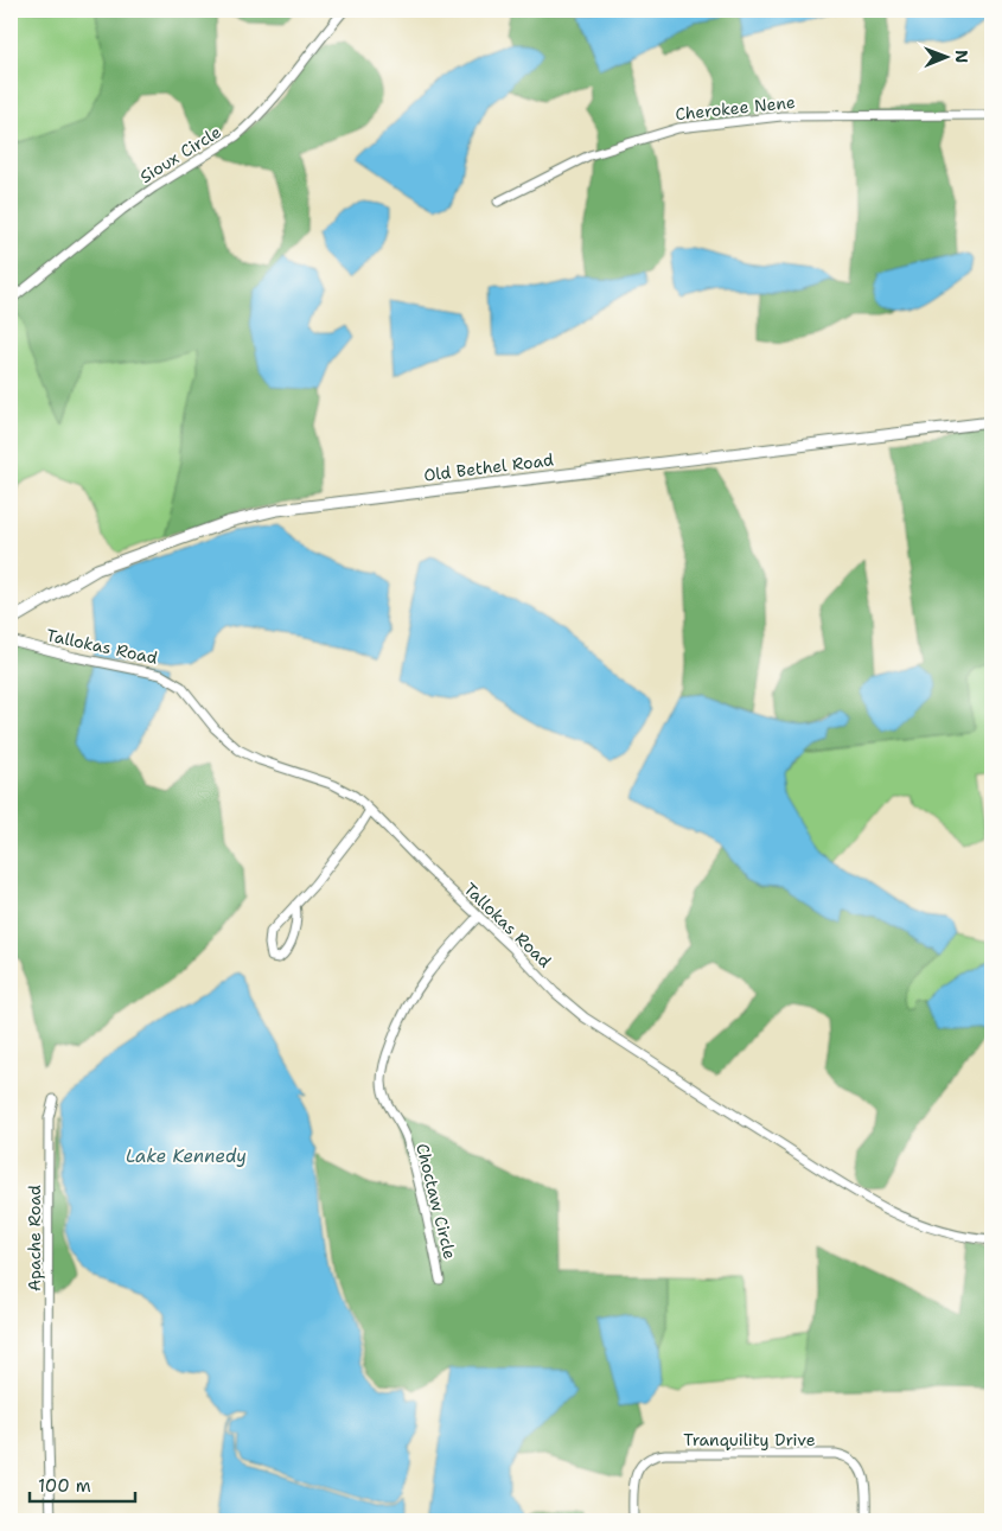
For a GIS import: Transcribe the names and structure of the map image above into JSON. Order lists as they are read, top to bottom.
{
  "streets": {
    "street": [
      "Cherokee Nene",
      "Sioux Circle",
      "Old Bethel Road",
      "Tallokas Road",
      "Choctaw Circle",
      "Apache Road",
      "Tranquility Drive"
    ]
  },
  "crossings": [
    ["Tallokas Road", "Choctaw Circle"]
  ],
  "water": ["Lake Kennedy"],
  "scale_bar": "100 m",
  "north": "right"
}
